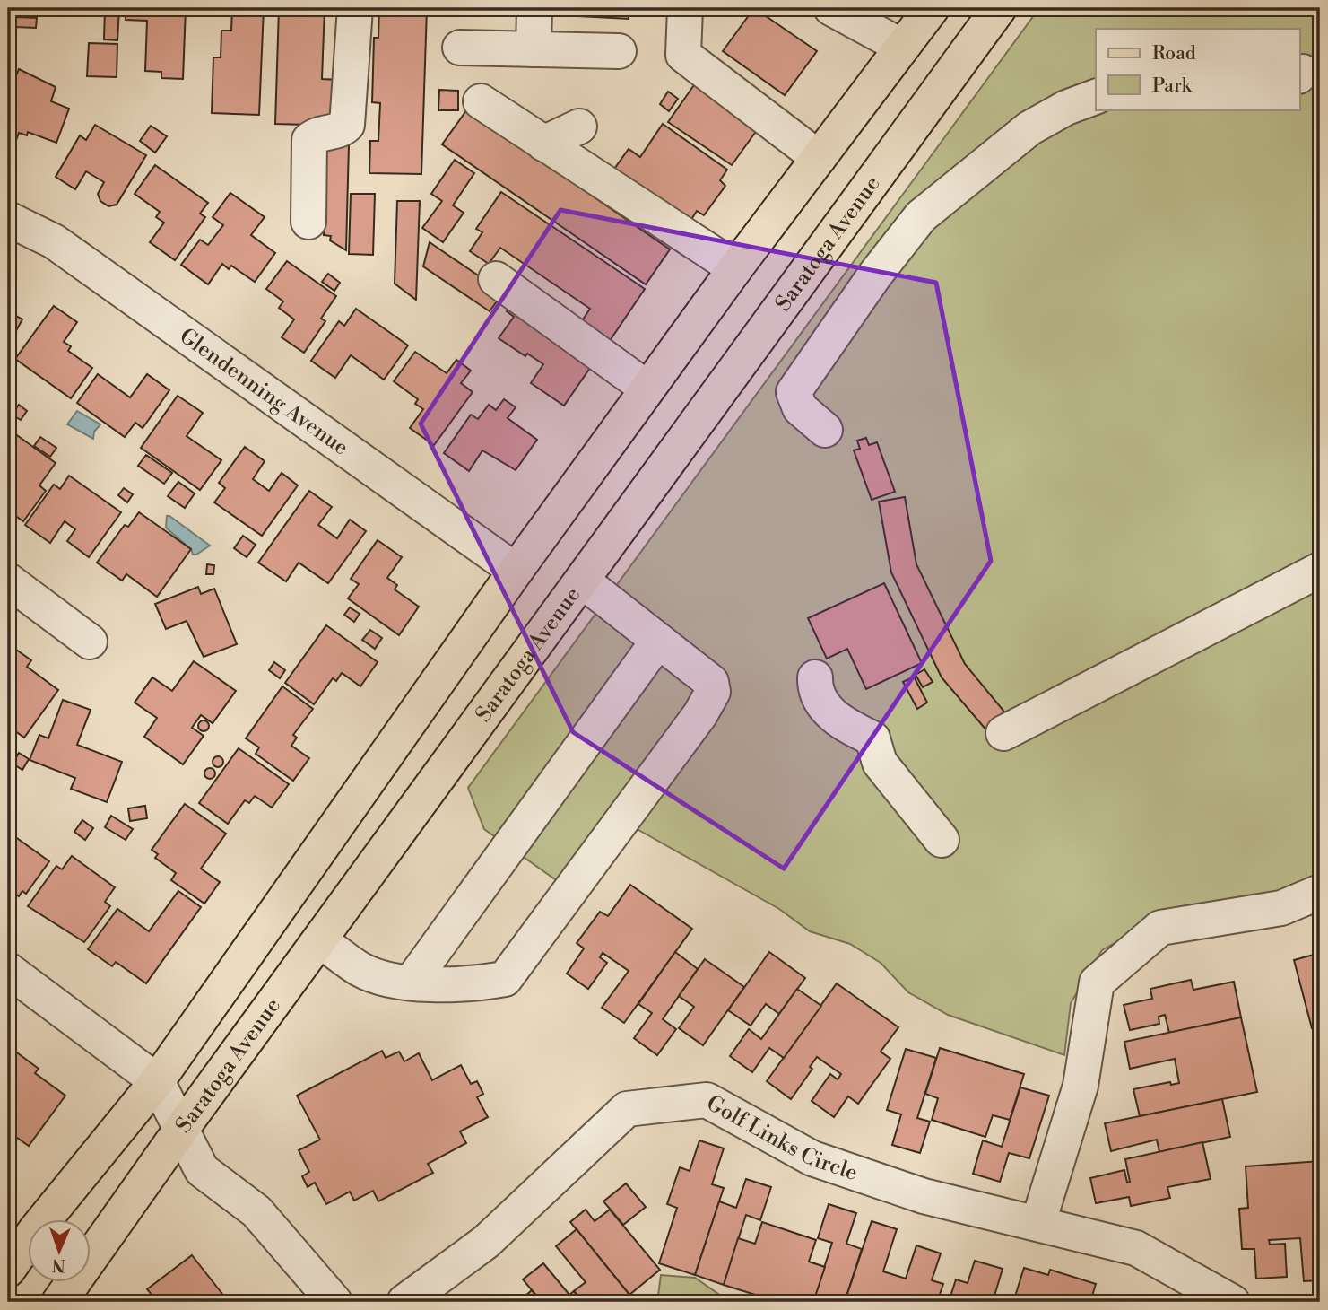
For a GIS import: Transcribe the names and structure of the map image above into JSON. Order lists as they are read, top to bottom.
{
  "streets": {
    "main road": ["Saratoga Avenue"],
    "street": ["Glendenning Avenue", "Golf Links Circle"]
  },
  "legend": ["Road", "Park"],
  "north": "bottom"
}
